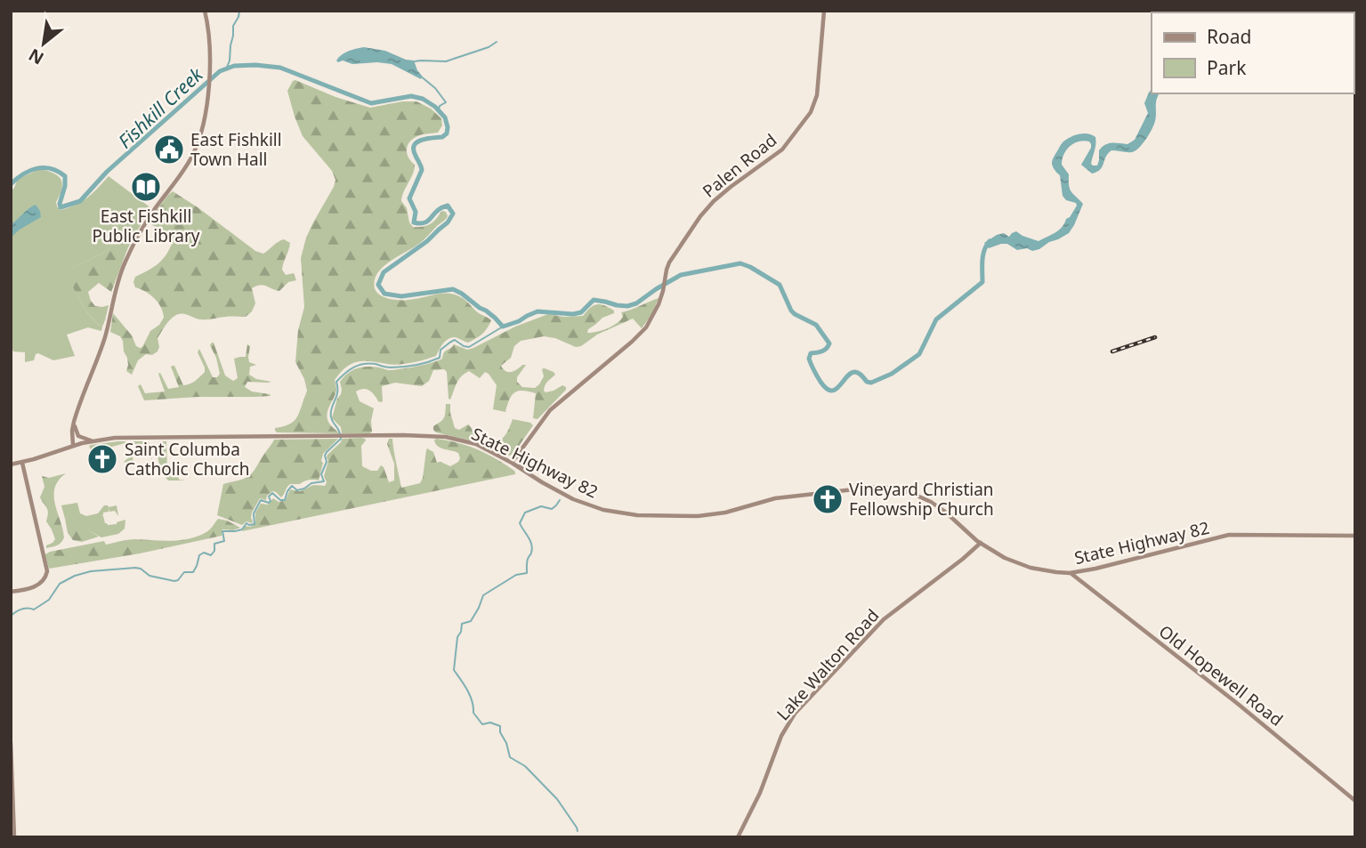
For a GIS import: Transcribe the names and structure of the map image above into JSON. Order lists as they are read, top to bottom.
{
  "streets": {
    "main road": [
      "Palen Road",
      "State Highway 82",
      "Lake Walton Road",
      "Old Hopewell Road"
    ]
  },
  "crossings": [
    ["Palen Road", "State Highway 82"],
    ["State Highway 82", "Lake Walton Road"],
    ["State Highway 82", "Old Hopewell Road"]
  ],
  "water": ["Fishkill Creek"],
  "places": {
    "public building": ["East Fishkill Town Hall"],
    "library": ["East Fishkill Public Library"],
    "church": ["Saint Columba Catholic Church", "Vineyard Christian Fellowship Church"]
  },
  "legend": ["Road", "Park"],
  "north": "bottom left"
}
